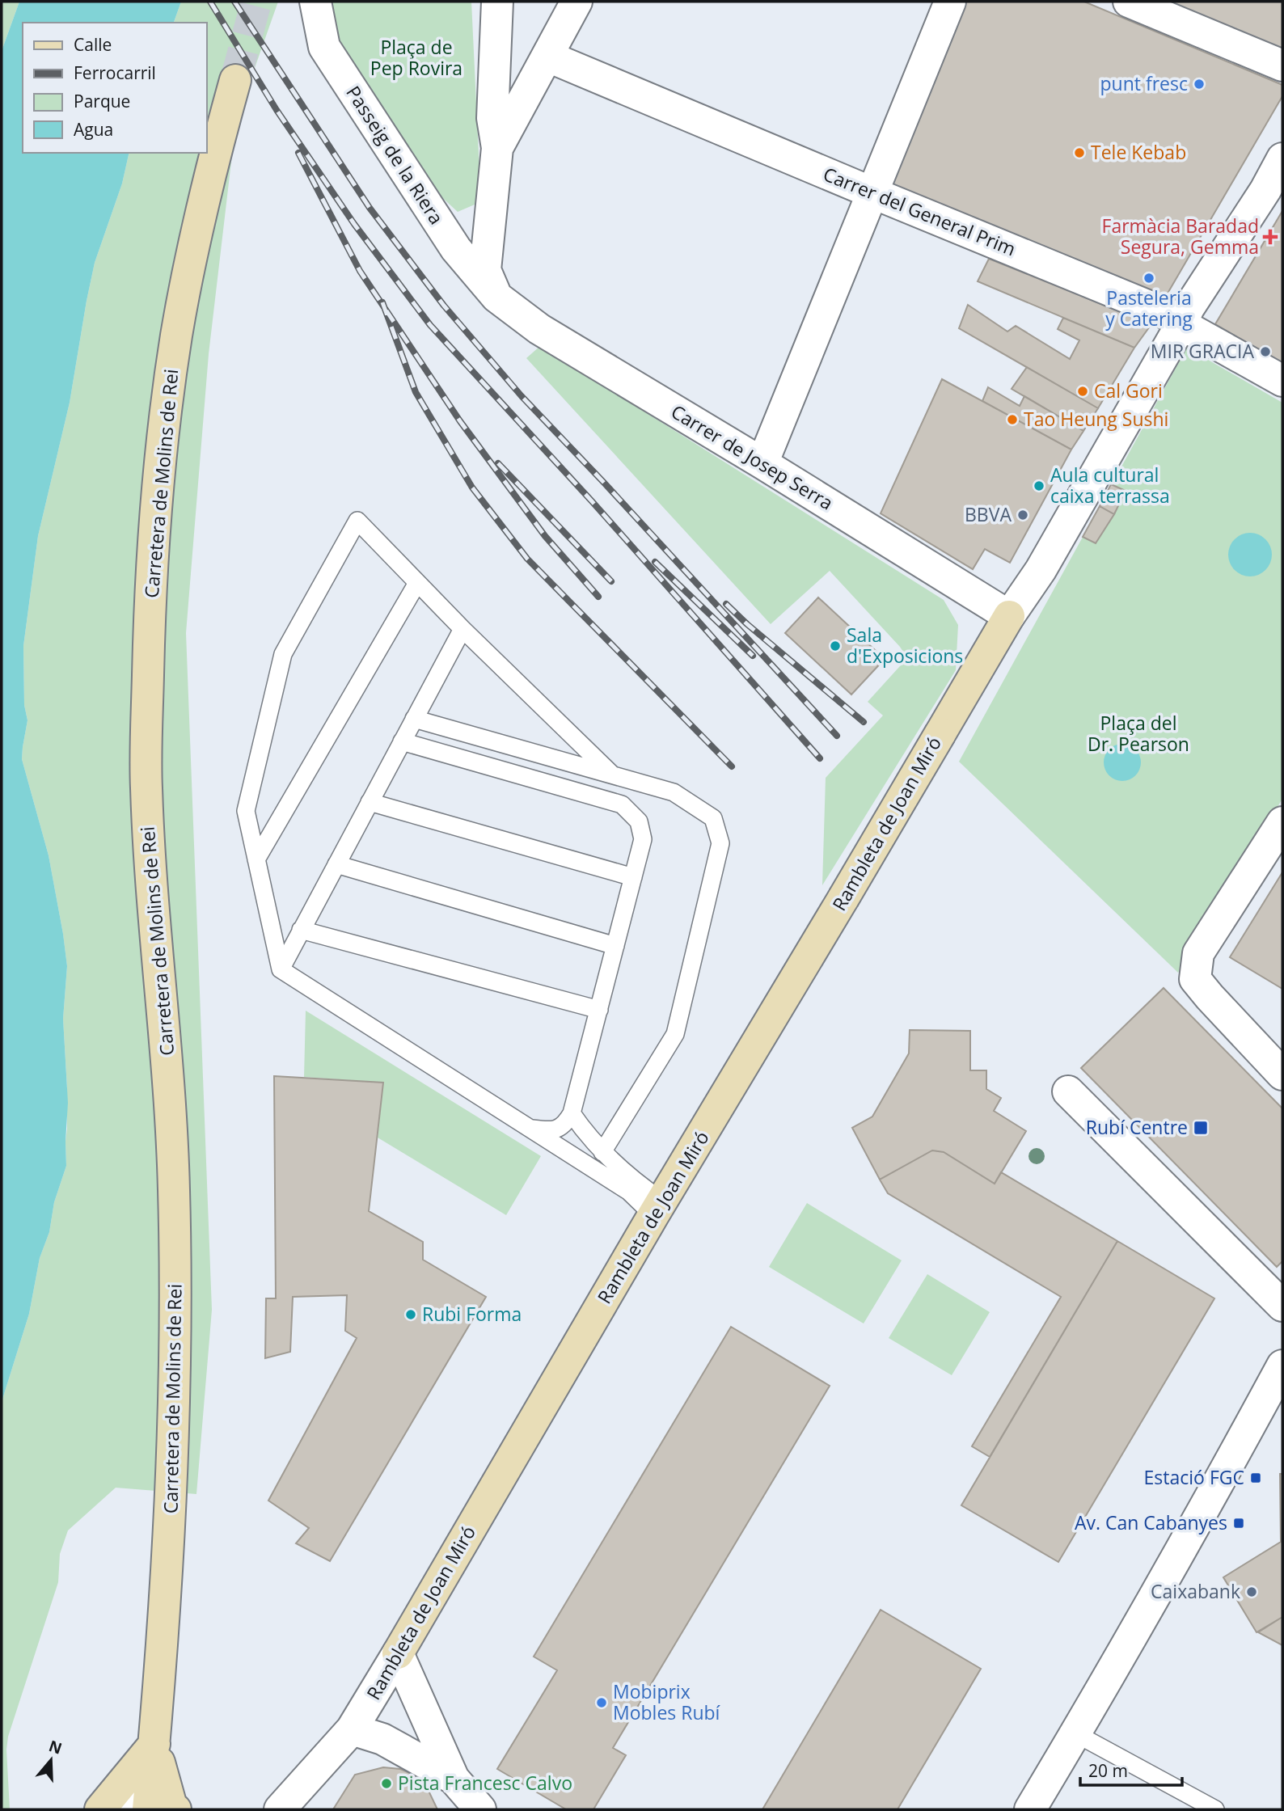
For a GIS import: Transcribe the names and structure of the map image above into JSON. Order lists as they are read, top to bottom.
{
  "streets": {
    "main road": ["Carretera de Molins de Rei", "Rambleta de Joan Miró"],
    "street": ["Passeig de la Riera", "Carrer del General Prim", "Carrer de Josep Serra"]
  },
  "crossings": [
    ["Passeig de la Riera", "Carrer de Josep Serra"],
    ["Carrer de Josep Serra", "Rambleta de Joan Miró"]
  ],
  "parks": ["Plaça de Pep Rovira", "Plaça del Dr. Pearson"],
  "places": {
    "other": [
      "punt fresc",
      "Tele Kebab",
      "Pasteleria y Catering",
      "MIR GRACIA",
      "Cal Gori",
      "Tao Heung Sushi",
      "Aula cultural caixa terrassa",
      "BBVA",
      "Sala d'Exposicions",
      "Rubi Forma",
      "Caixabank",
      "Mobiprix Mobles Rubí",
      "Pista Francesc Calvo"
    ],
    "health": ["Farmàcia Baradad Segura, Gemma"],
    "transit": ["Rubí Centre", "Estació FGC", "Av. Can Cabanyes"]
  },
  "legend": [
    "Calle",
    "Ferrocarril",
    "Parque",
    "Agua"
  ],
  "scale_bar": "20 m",
  "north": "top"
}
